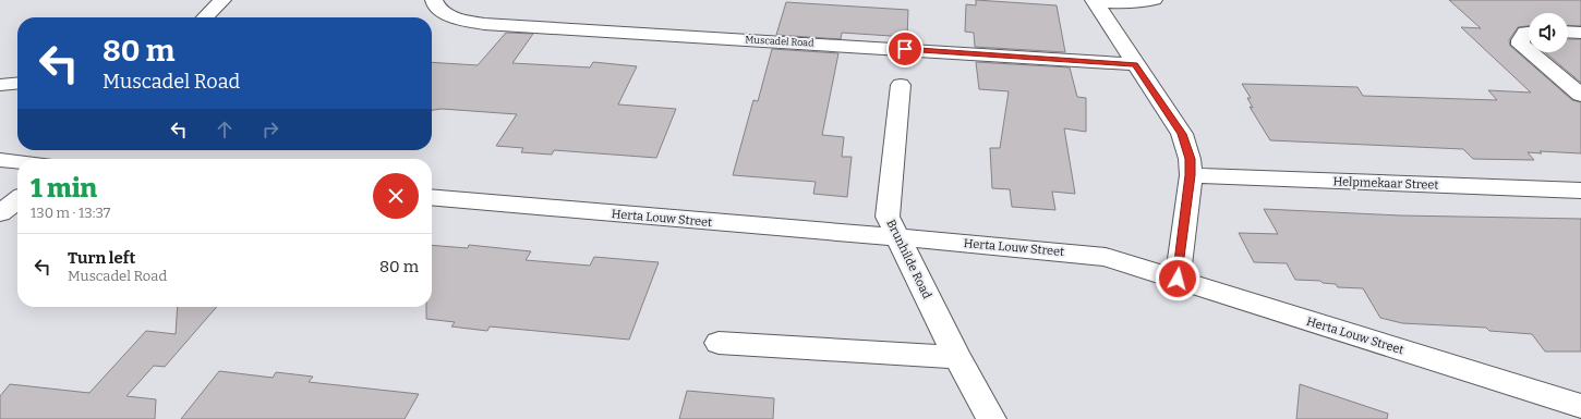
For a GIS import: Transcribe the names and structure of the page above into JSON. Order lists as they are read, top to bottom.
{
  "streets": {
    "street": [
      "Muscadel Road",
      "Helpmekaar Street",
      "Herta Louw Street",
      "Brunhilde Road"
    ]
  },
  "crossings": [
    ["Herta Louw Street", "Brunhilde Road"]
  ],
  "page": {
    "turn": ["80 m", "Muscadel Road"],
    "heading": ["1 min", "130 m · 13:37"],
    "list": [
      {
        "name": "Turn left",
        "note": "Muscadel Road",
        "value": "80 m"
      }
    ]
  }
}
